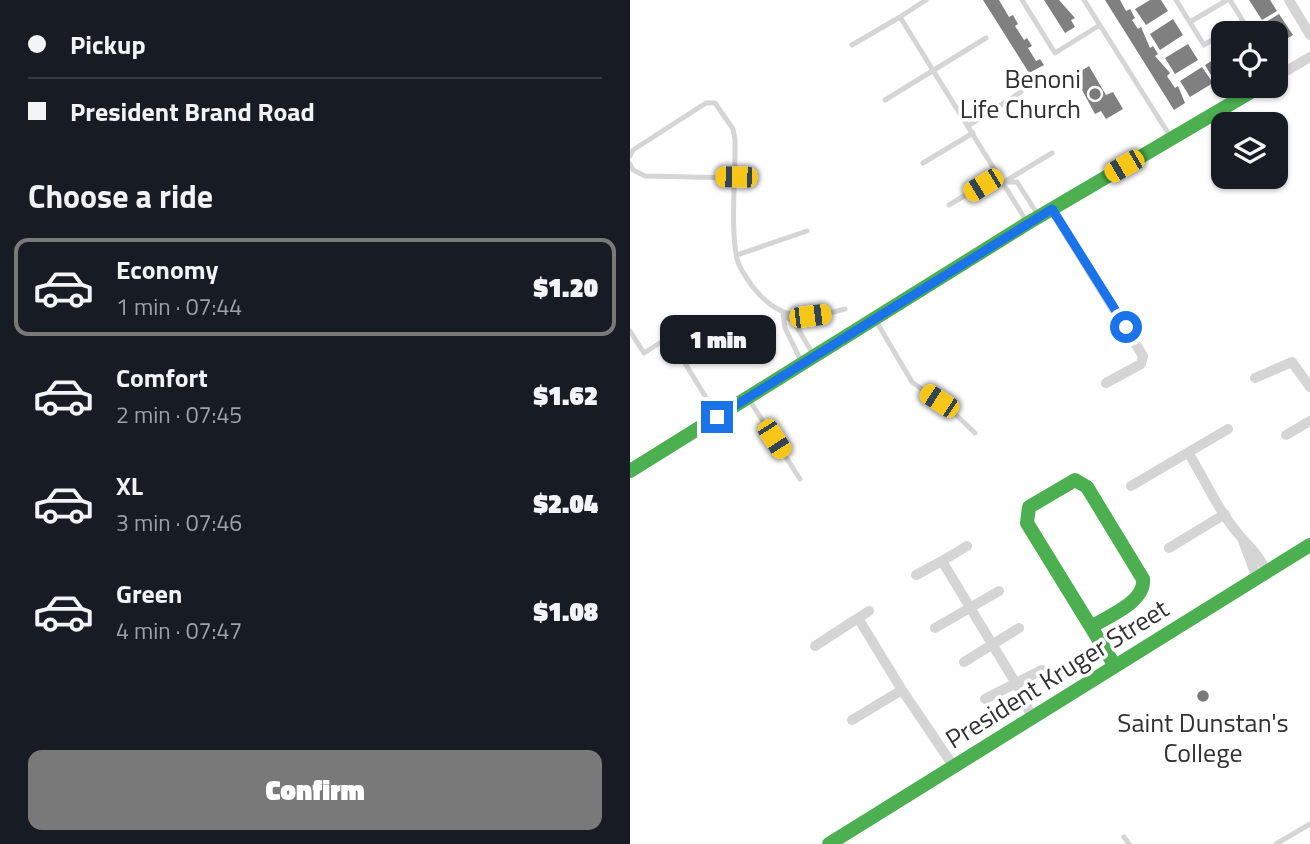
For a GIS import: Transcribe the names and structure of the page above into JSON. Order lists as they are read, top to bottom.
{
  "streets": {
    "street": ["President Kruger Street"]
  },
  "places": ["Benoni Life Church", "Saint Dunstan's College"],
  "page": {
    "banner": ["Pickup", "President Brand Road"],
    "heading": "Choose a ride",
    "list": [
      {
        "name": "Economy",
        "note": "1 min · 07:44",
        "value": "$1.20"
      },
      {
        "name": "Comfort",
        "note": "2 min · 07:45",
        "value": "$1.62"
      },
      {
        "name": "XL",
        "note": "3 min · 07:46",
        "value": "$2.04"
      },
      {
        "name": "Green",
        "note": "4 min · 07:47",
        "value": "$1.08"
      }
    ],
    "bubble": "1 min",
    "buttons": "Confirm"
  }
}
